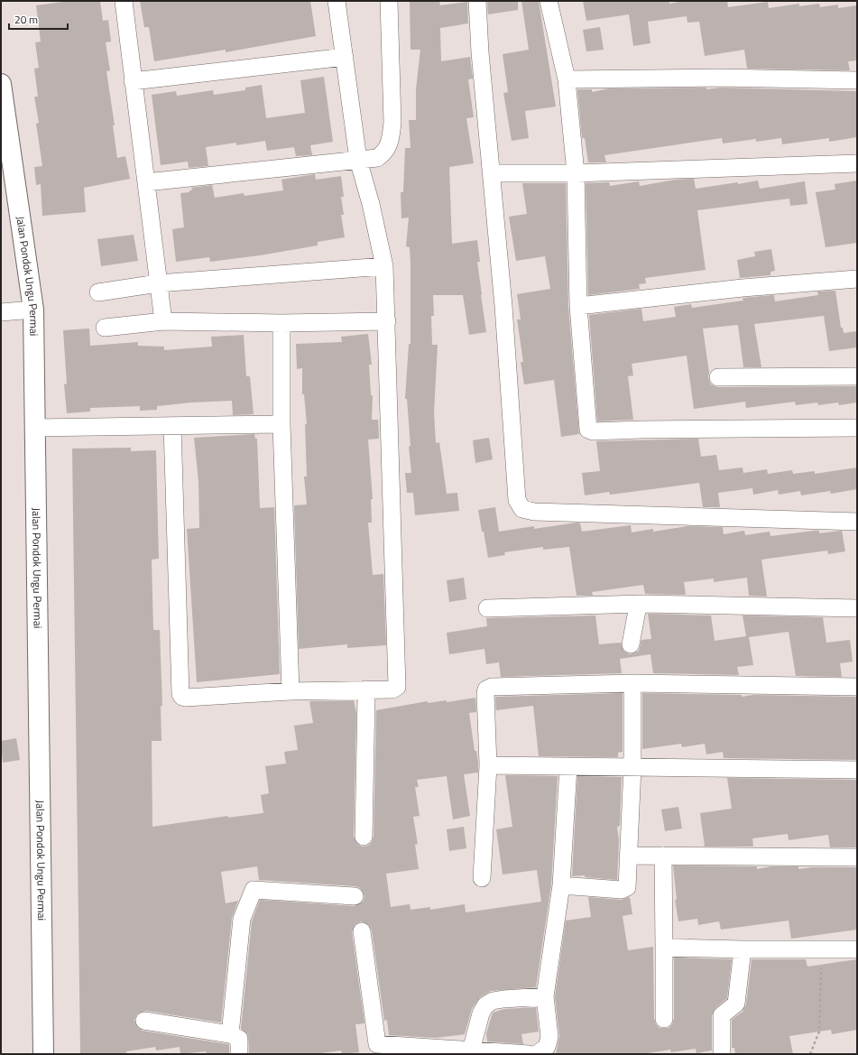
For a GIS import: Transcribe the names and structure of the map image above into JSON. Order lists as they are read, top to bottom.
{
  "streets": {
    "street": ["Jalan Pondok Ungu Permai"]
  },
  "scale_bar": "20 m"
}
